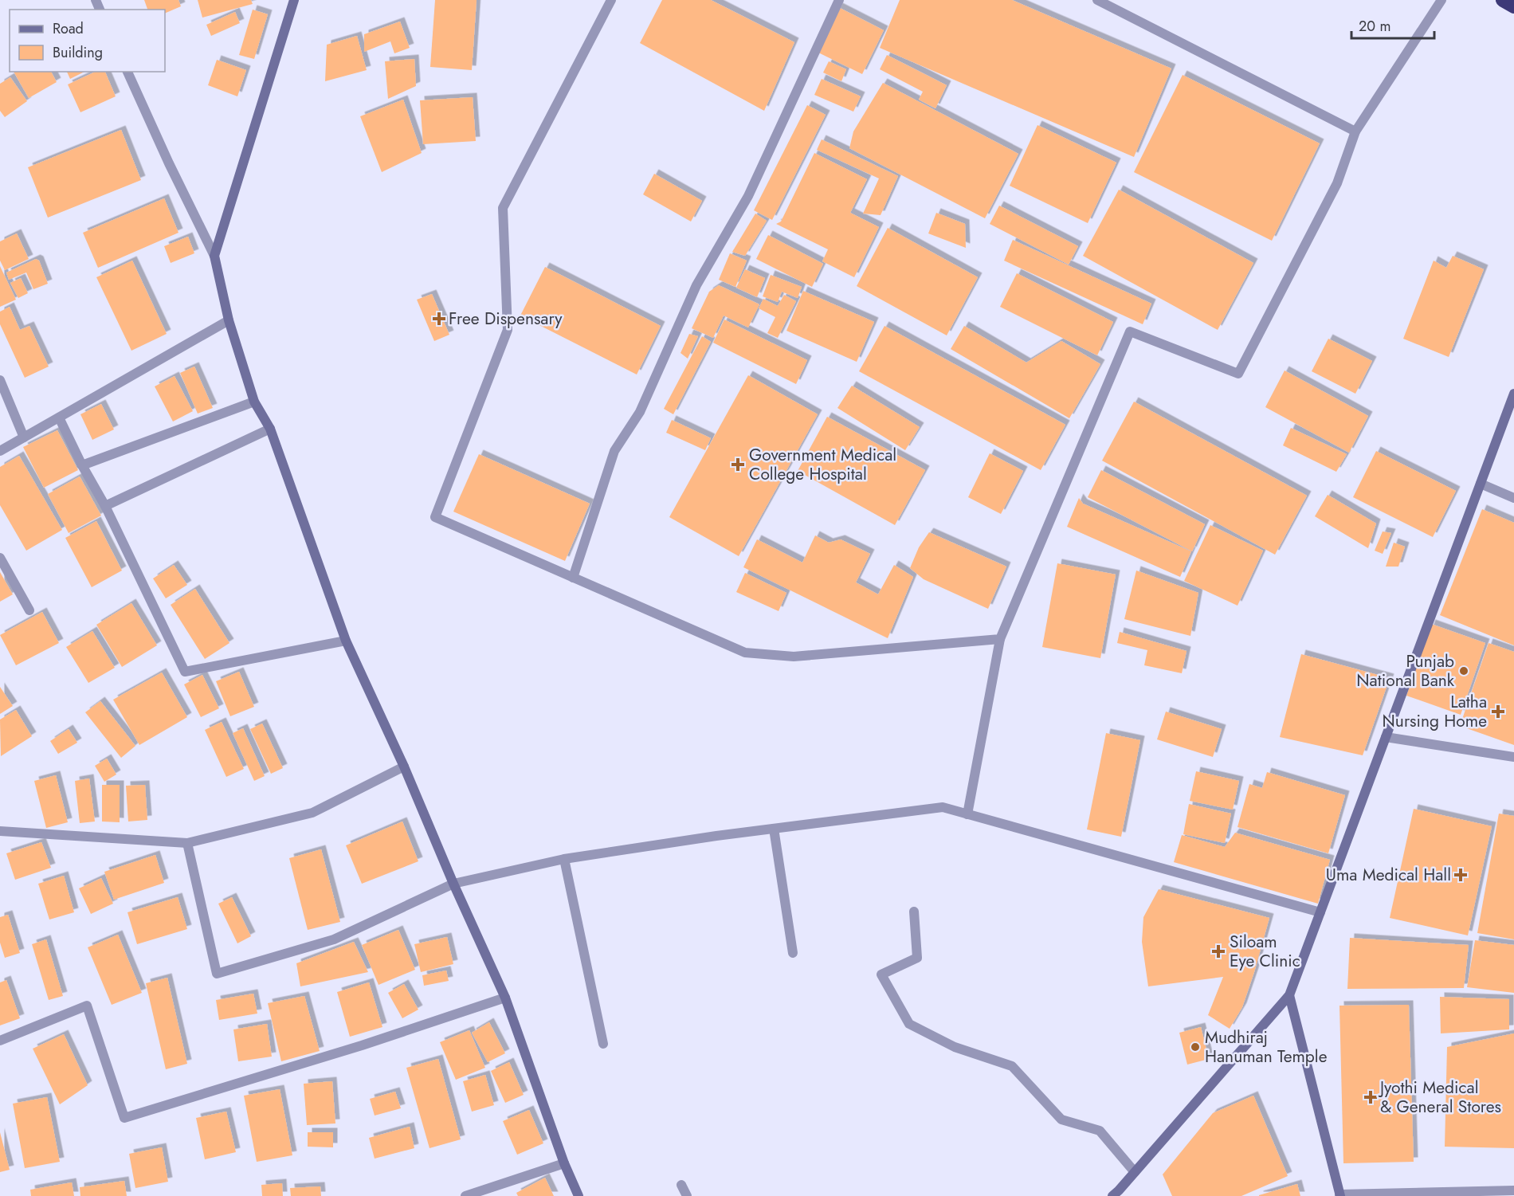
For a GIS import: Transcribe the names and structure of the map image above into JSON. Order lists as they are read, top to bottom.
{
  "places": {
    "health": [
      "Free Dispensary",
      "Government Medical College Hospital",
      "Latha Nursing Home",
      "Uma Medical Hall",
      "Siloam Eye Clinic",
      "Jyothi Medical & General Stores"
    ],
    "other": ["Punjab National Bank", "Mudhiraj Hanuman Temple"]
  },
  "legend": ["Road", "Building"],
  "scale_bar": "20 m"
}
